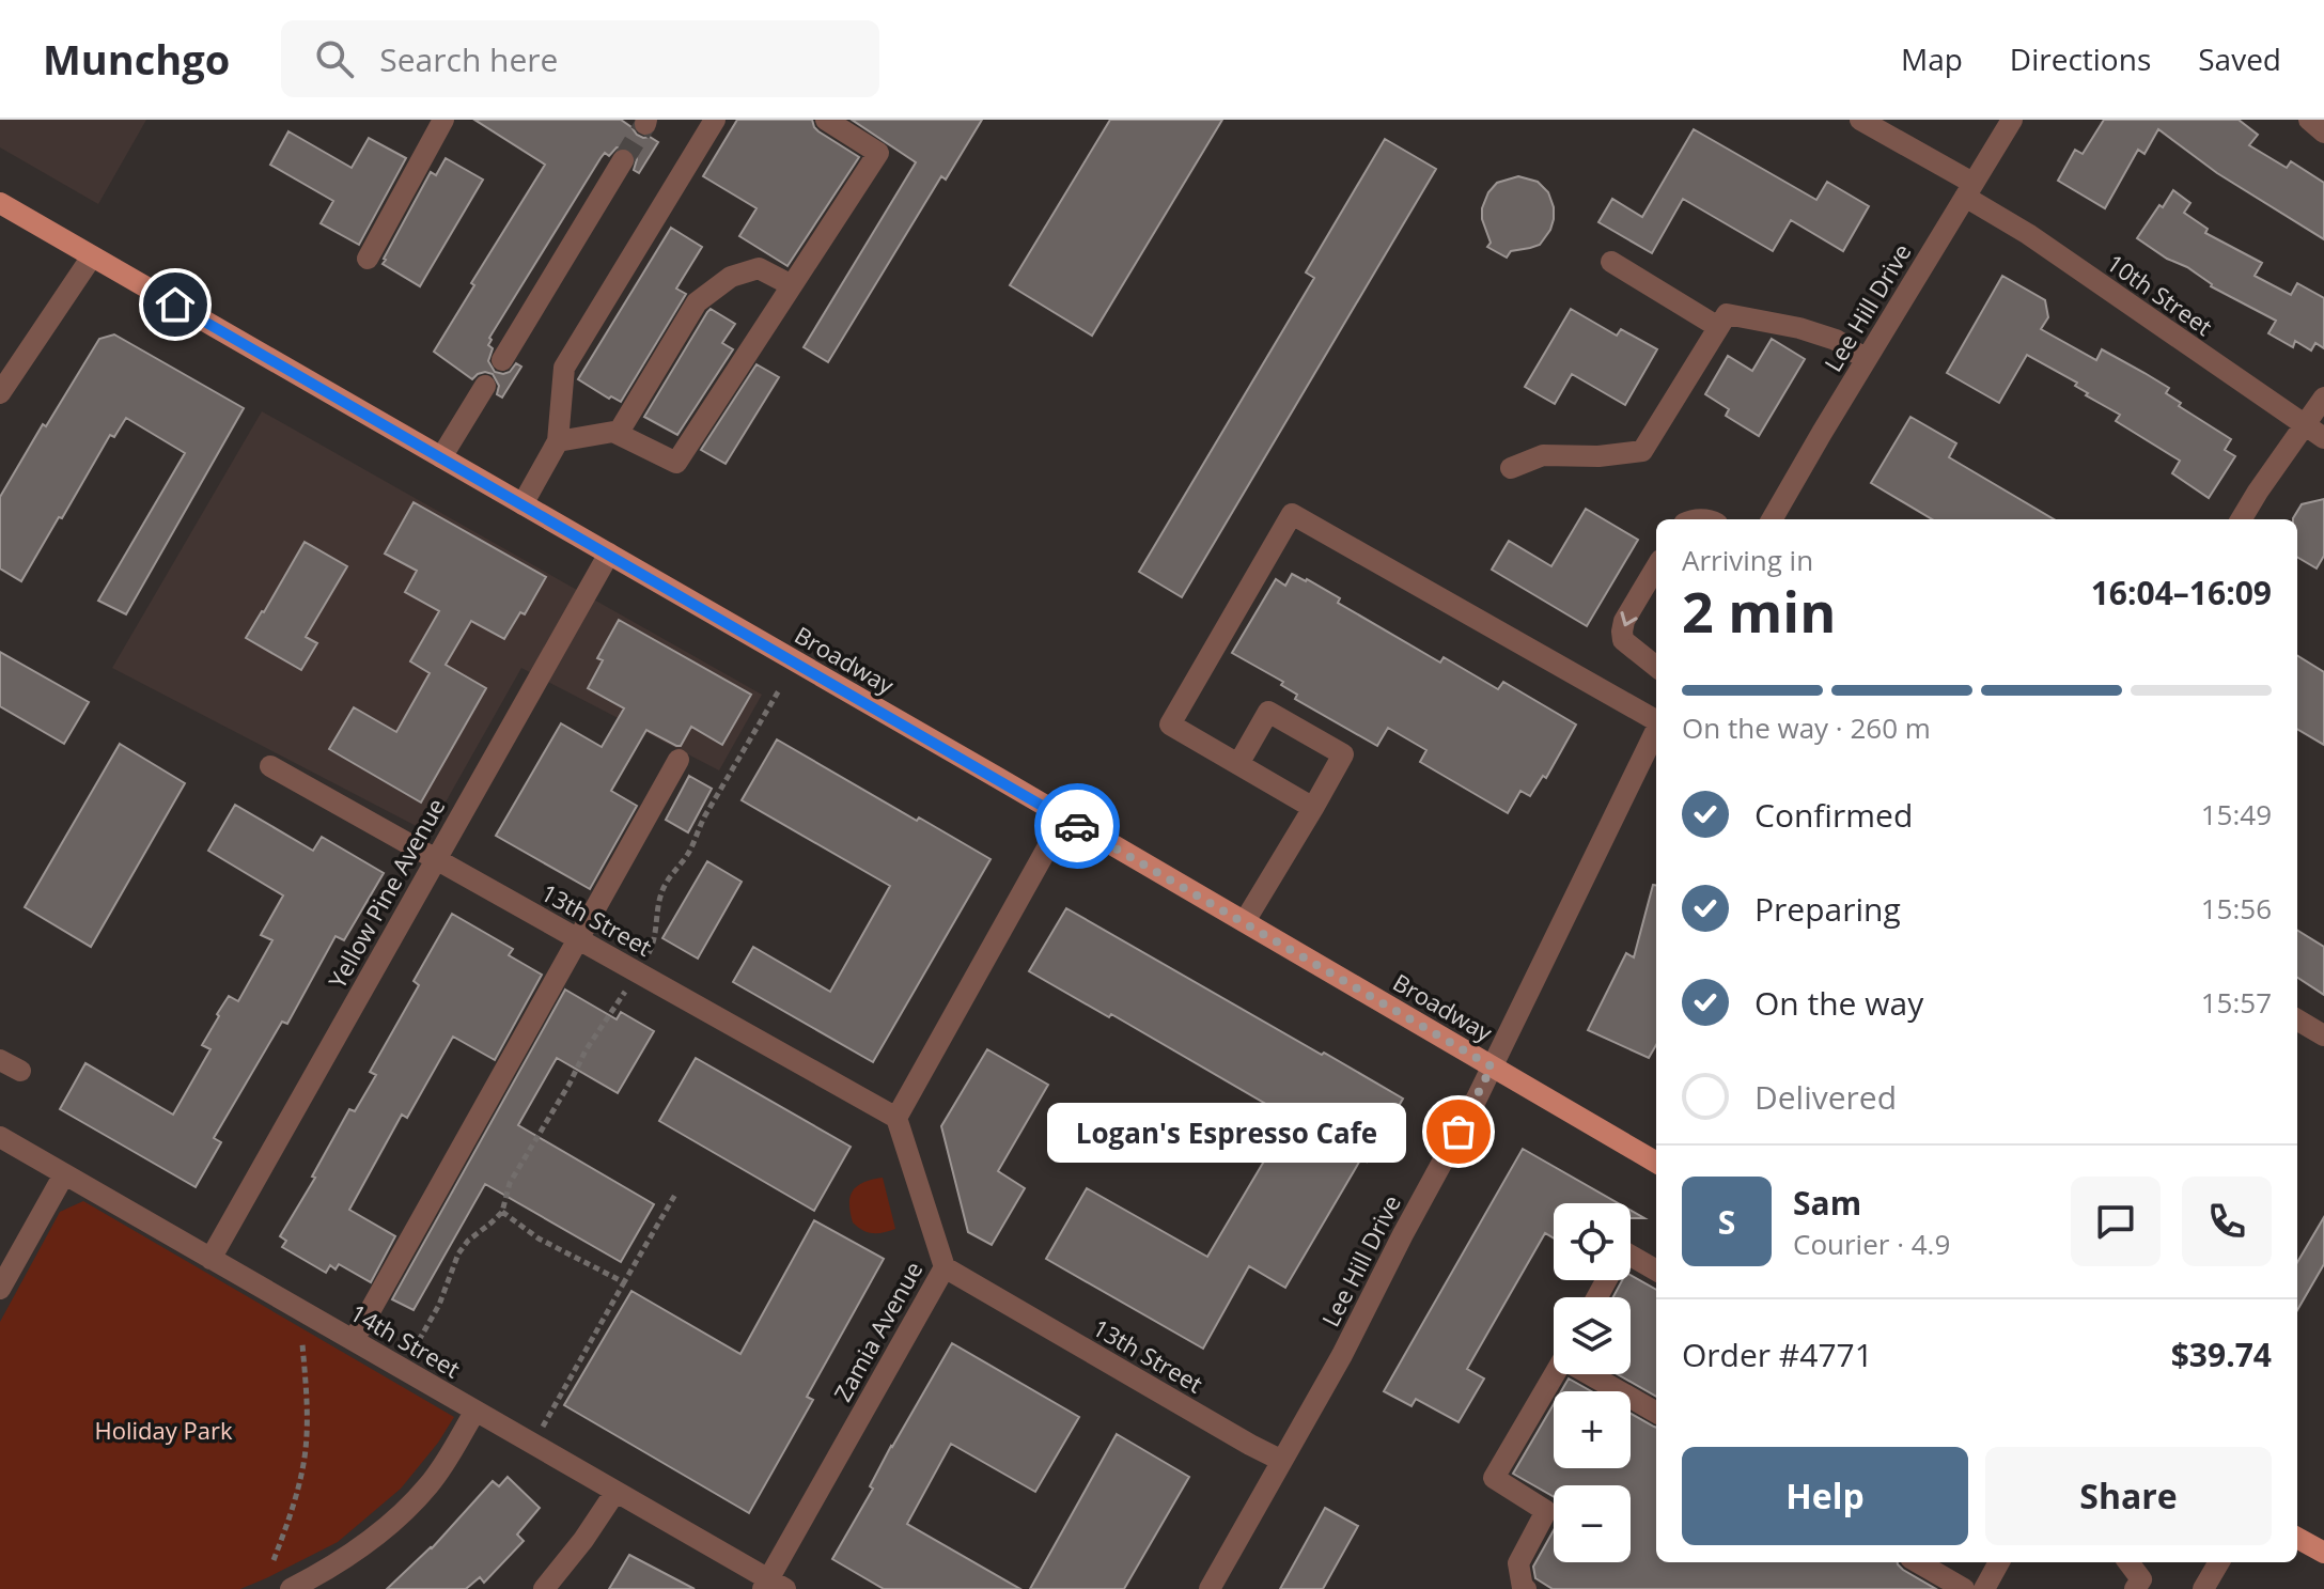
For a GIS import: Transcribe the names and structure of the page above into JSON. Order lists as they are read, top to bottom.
{
  "streets": {
    "main road": ["Broadway"],
    "street": [
      "10th Street",
      "Lee Hill Drive",
      "Yellow Pine Avenue",
      "13th Street",
      "Zamia Avenue",
      "14th Street"
    ]
  },
  "crossings": [
    ["10th Street", "Lee Hill Drive"],
    ["Lee Hill Drive", "Broadway"],
    ["Lee Hill Drive", "13th Street"],
    ["Broadway", "Yellow Pine Avenue"],
    ["Yellow Pine Avenue", "13th Street"],
    ["Yellow Pine Avenue", "14th Street"],
    ["13th Street", "Zamia Avenue"],
    ["Zamia Avenue", "14th Street"]
  ],
  "parks": ["Holiday Park"],
  "places": ["Logan's Espresso Cafe"],
  "page": {
    "header": "Munchgo",
    "search": "Search here",
    "nav": ["Map", "Directions", "Saved"],
    "heading": ["2 min", "Arriving in", "16:04–16:09"],
    "panel": [
      "Sam",
      "Courier · 4.9",
      "Order #4771",
      "$39.74"
    ],
    "bar": "On the way · 260 m",
    "list": [
      ["Confirmed", "15:49"],
      ["Preparing", "15:56"],
      ["On the way", "15:57"],
      "Delivered"
    ],
    "bubble": "Logan's Espresso Cafe",
    "round": "S",
    "map_buttons": ["+", "−"],
    "buttons": ["Help", "Share"]
  }
}
